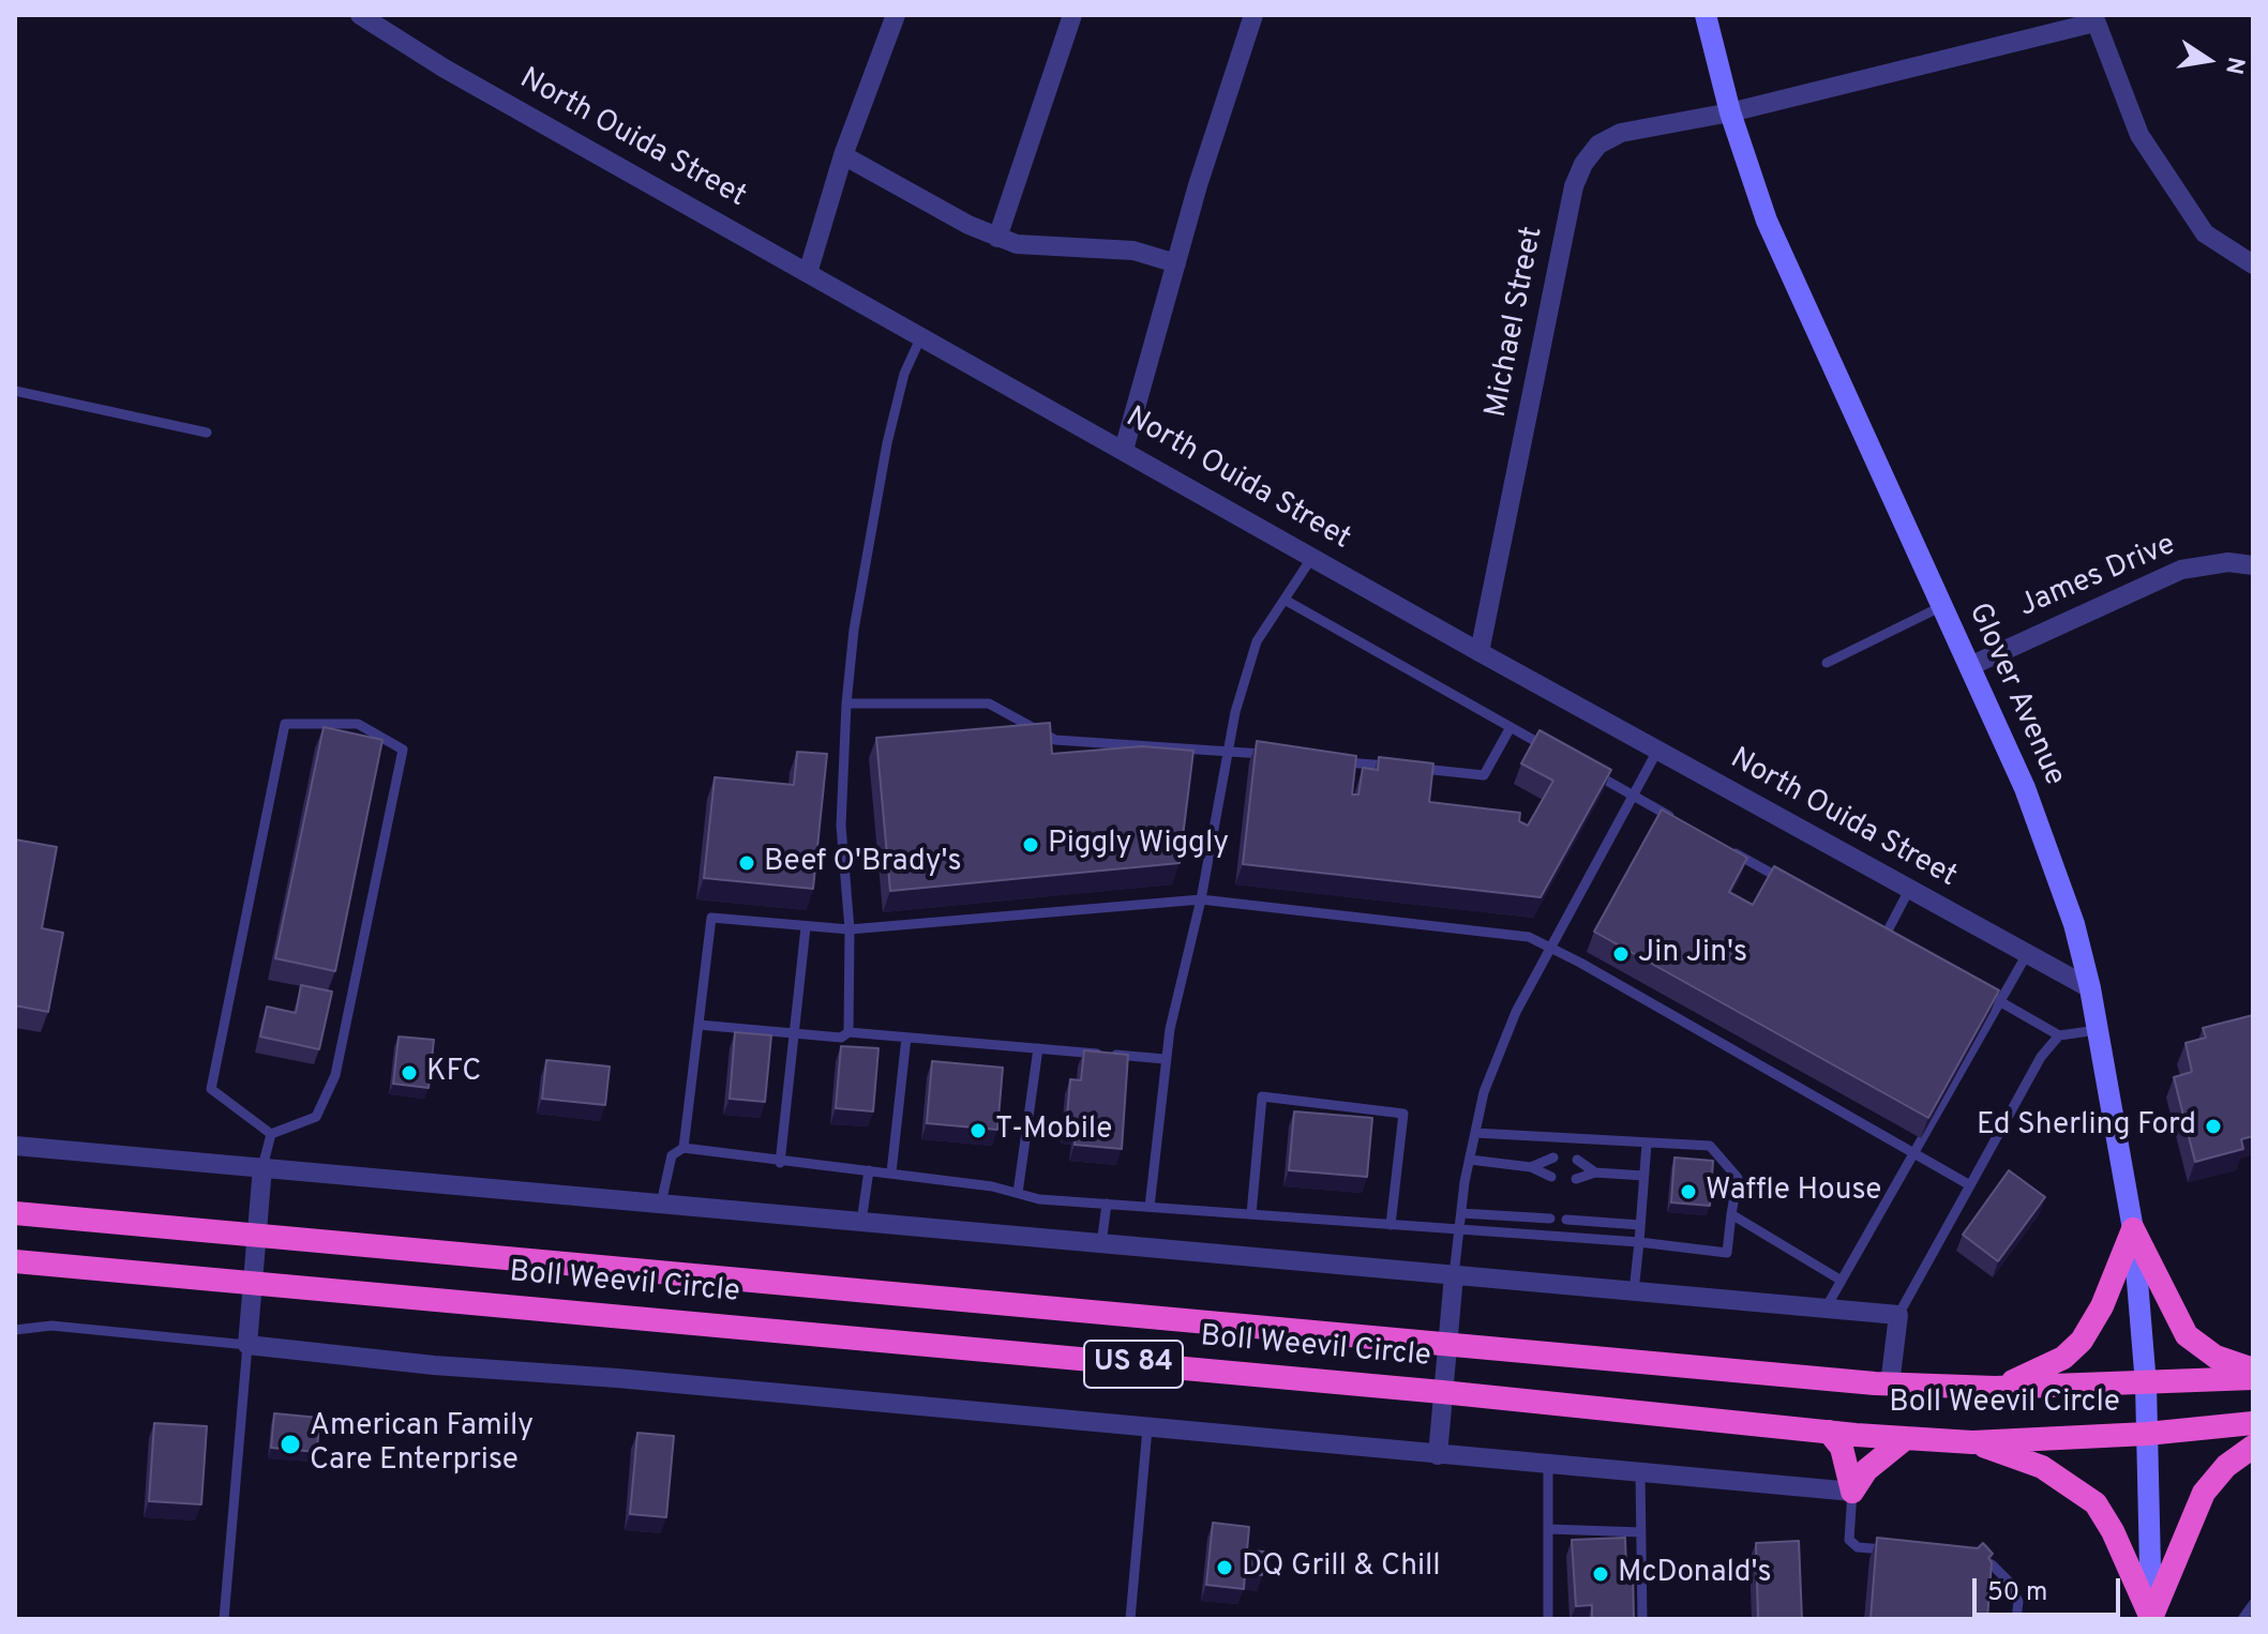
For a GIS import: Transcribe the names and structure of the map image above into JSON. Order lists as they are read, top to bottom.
{
  "streets": {
    "highway": ["Boll Weevil Circle", "US 84"],
    "main road": ["Glover Avenue"],
    "street": ["North Ouida Street", "Michael Street", "James Drive"]
  },
  "crossings": [
    ["North Ouida Street", "Michael Street"],
    ["North Ouida Street", "Glover Avenue"],
    ["Michael Street", "Glover Avenue"],
    ["James Drive", "Glover Avenue"],
    ["Glover Avenue", "Boll Weevil Circle"]
  ],
  "places": [
    "Piggly Wiggly",
    "Beef O'Brady's",
    "Jin Jin's",
    "KFC",
    "Ed Sherling Ford",
    "T-Mobile",
    "Waffle House",
    "American Family Care Enterprise",
    "DQ Grill & Chill",
    "McDonald's"
  ],
  "scale_bar": "50 m",
  "north": "right"
}
